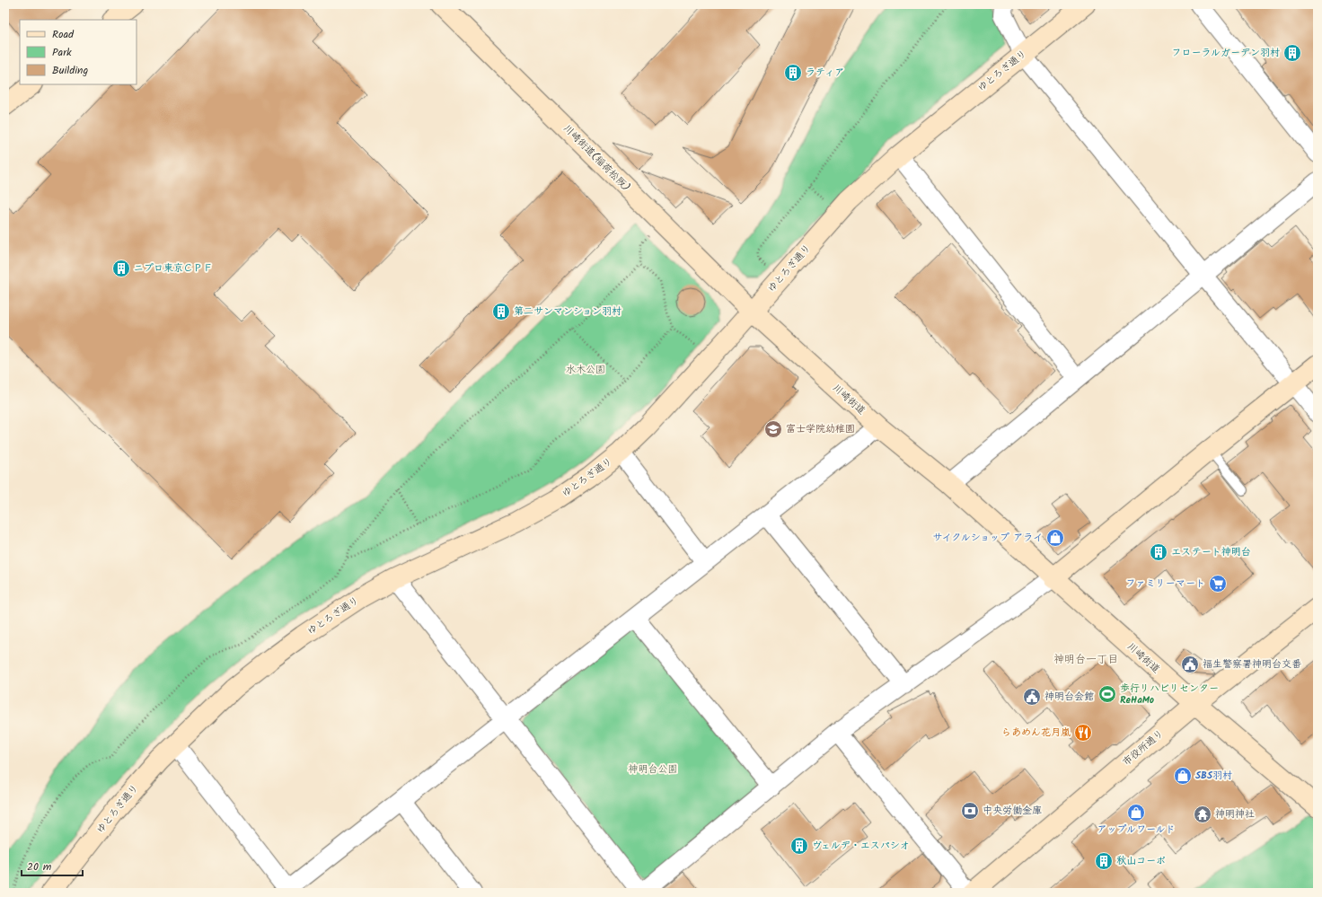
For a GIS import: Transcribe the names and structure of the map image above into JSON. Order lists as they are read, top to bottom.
{
  "streets": {
    "street": [
      "ゆとろぎ通り",
      "川崎街道(稲荷松阪)",
      "川崎街道",
      "市役所通り"
    ]
  },
  "crossings": [
    ["ゆとろぎ通り", "川崎街道(稲荷松阪)"],
    ["ゆとろぎ通り", "川崎街道"],
    ["川崎街道(稲荷松阪)", "川崎街道"],
    ["川崎街道", "市役所通り"]
  ],
  "districts": ["神明台一丁目"],
  "parks": ["水木公園", "神明台公園"],
  "places": {
    "building": [
      "フローラルガーデン羽村",
      "ラティア",
      "ニプロ東京ＣＰＦ",
      "第二サンマンション羽村",
      "エステート神明台",
      "ヴェルデ・エスパシオ",
      "秋山コーポ"
    ],
    "school or university": ["富士学院幼稚園"],
    "shop": ["サイクルショップ アライ", "SBS羽村", "アップルワールド"],
    "supermarket": ["ファミリーマート"],
    "public building": ["福生警察署神明台交番", "神明台会館"],
    "sports": ["歩行リハビリセンター ReHaMo"],
    "restaurant": ["らあめん花月嵐"],
    "bank": ["中央労働金庫"],
    "temple": ["神明神社"]
  },
  "legend": ["Road", "Park", "Building"],
  "scale_bar": "20 m"
}
